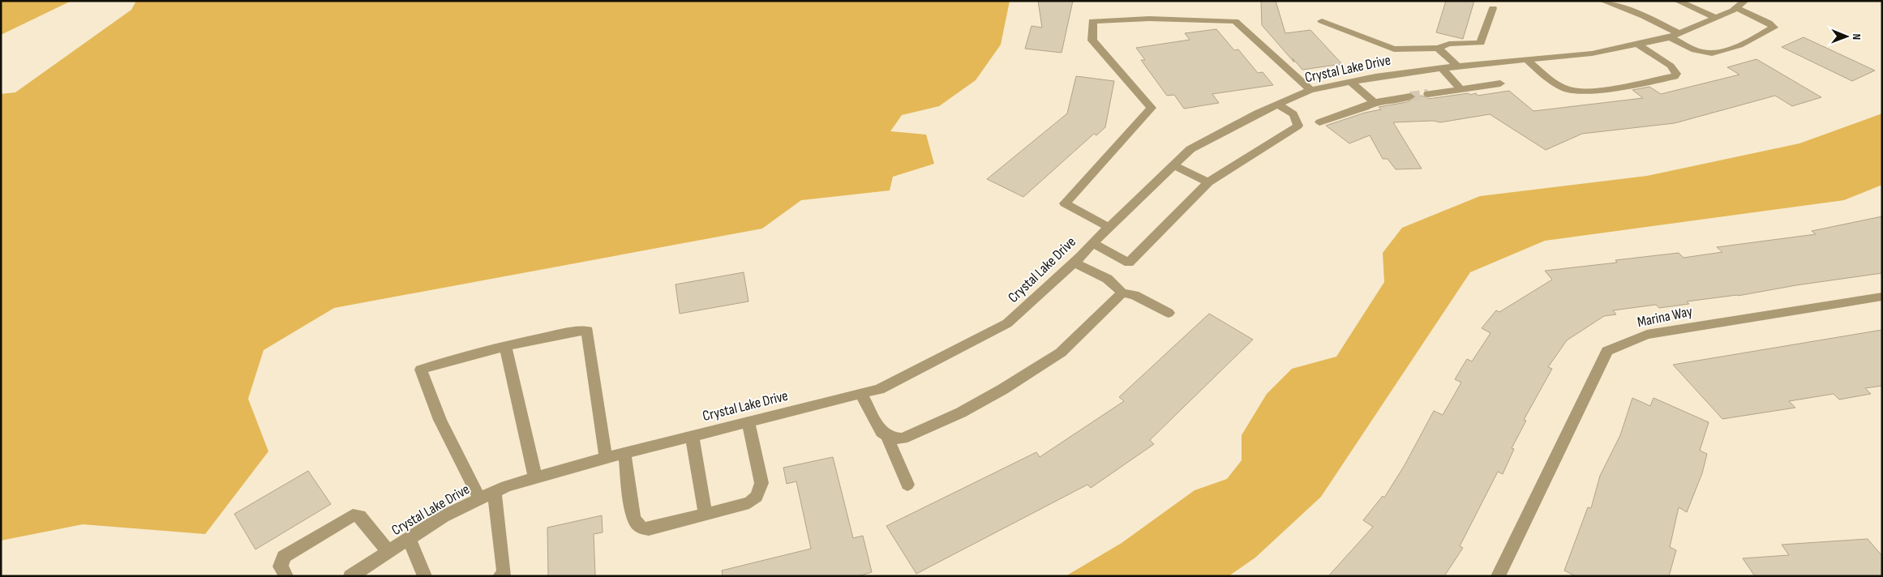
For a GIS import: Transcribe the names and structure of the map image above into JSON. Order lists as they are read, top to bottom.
{
  "streets": {
    "street": ["Crystal Lake Drive", "Marina Way"]
  },
  "north": "right"
}
